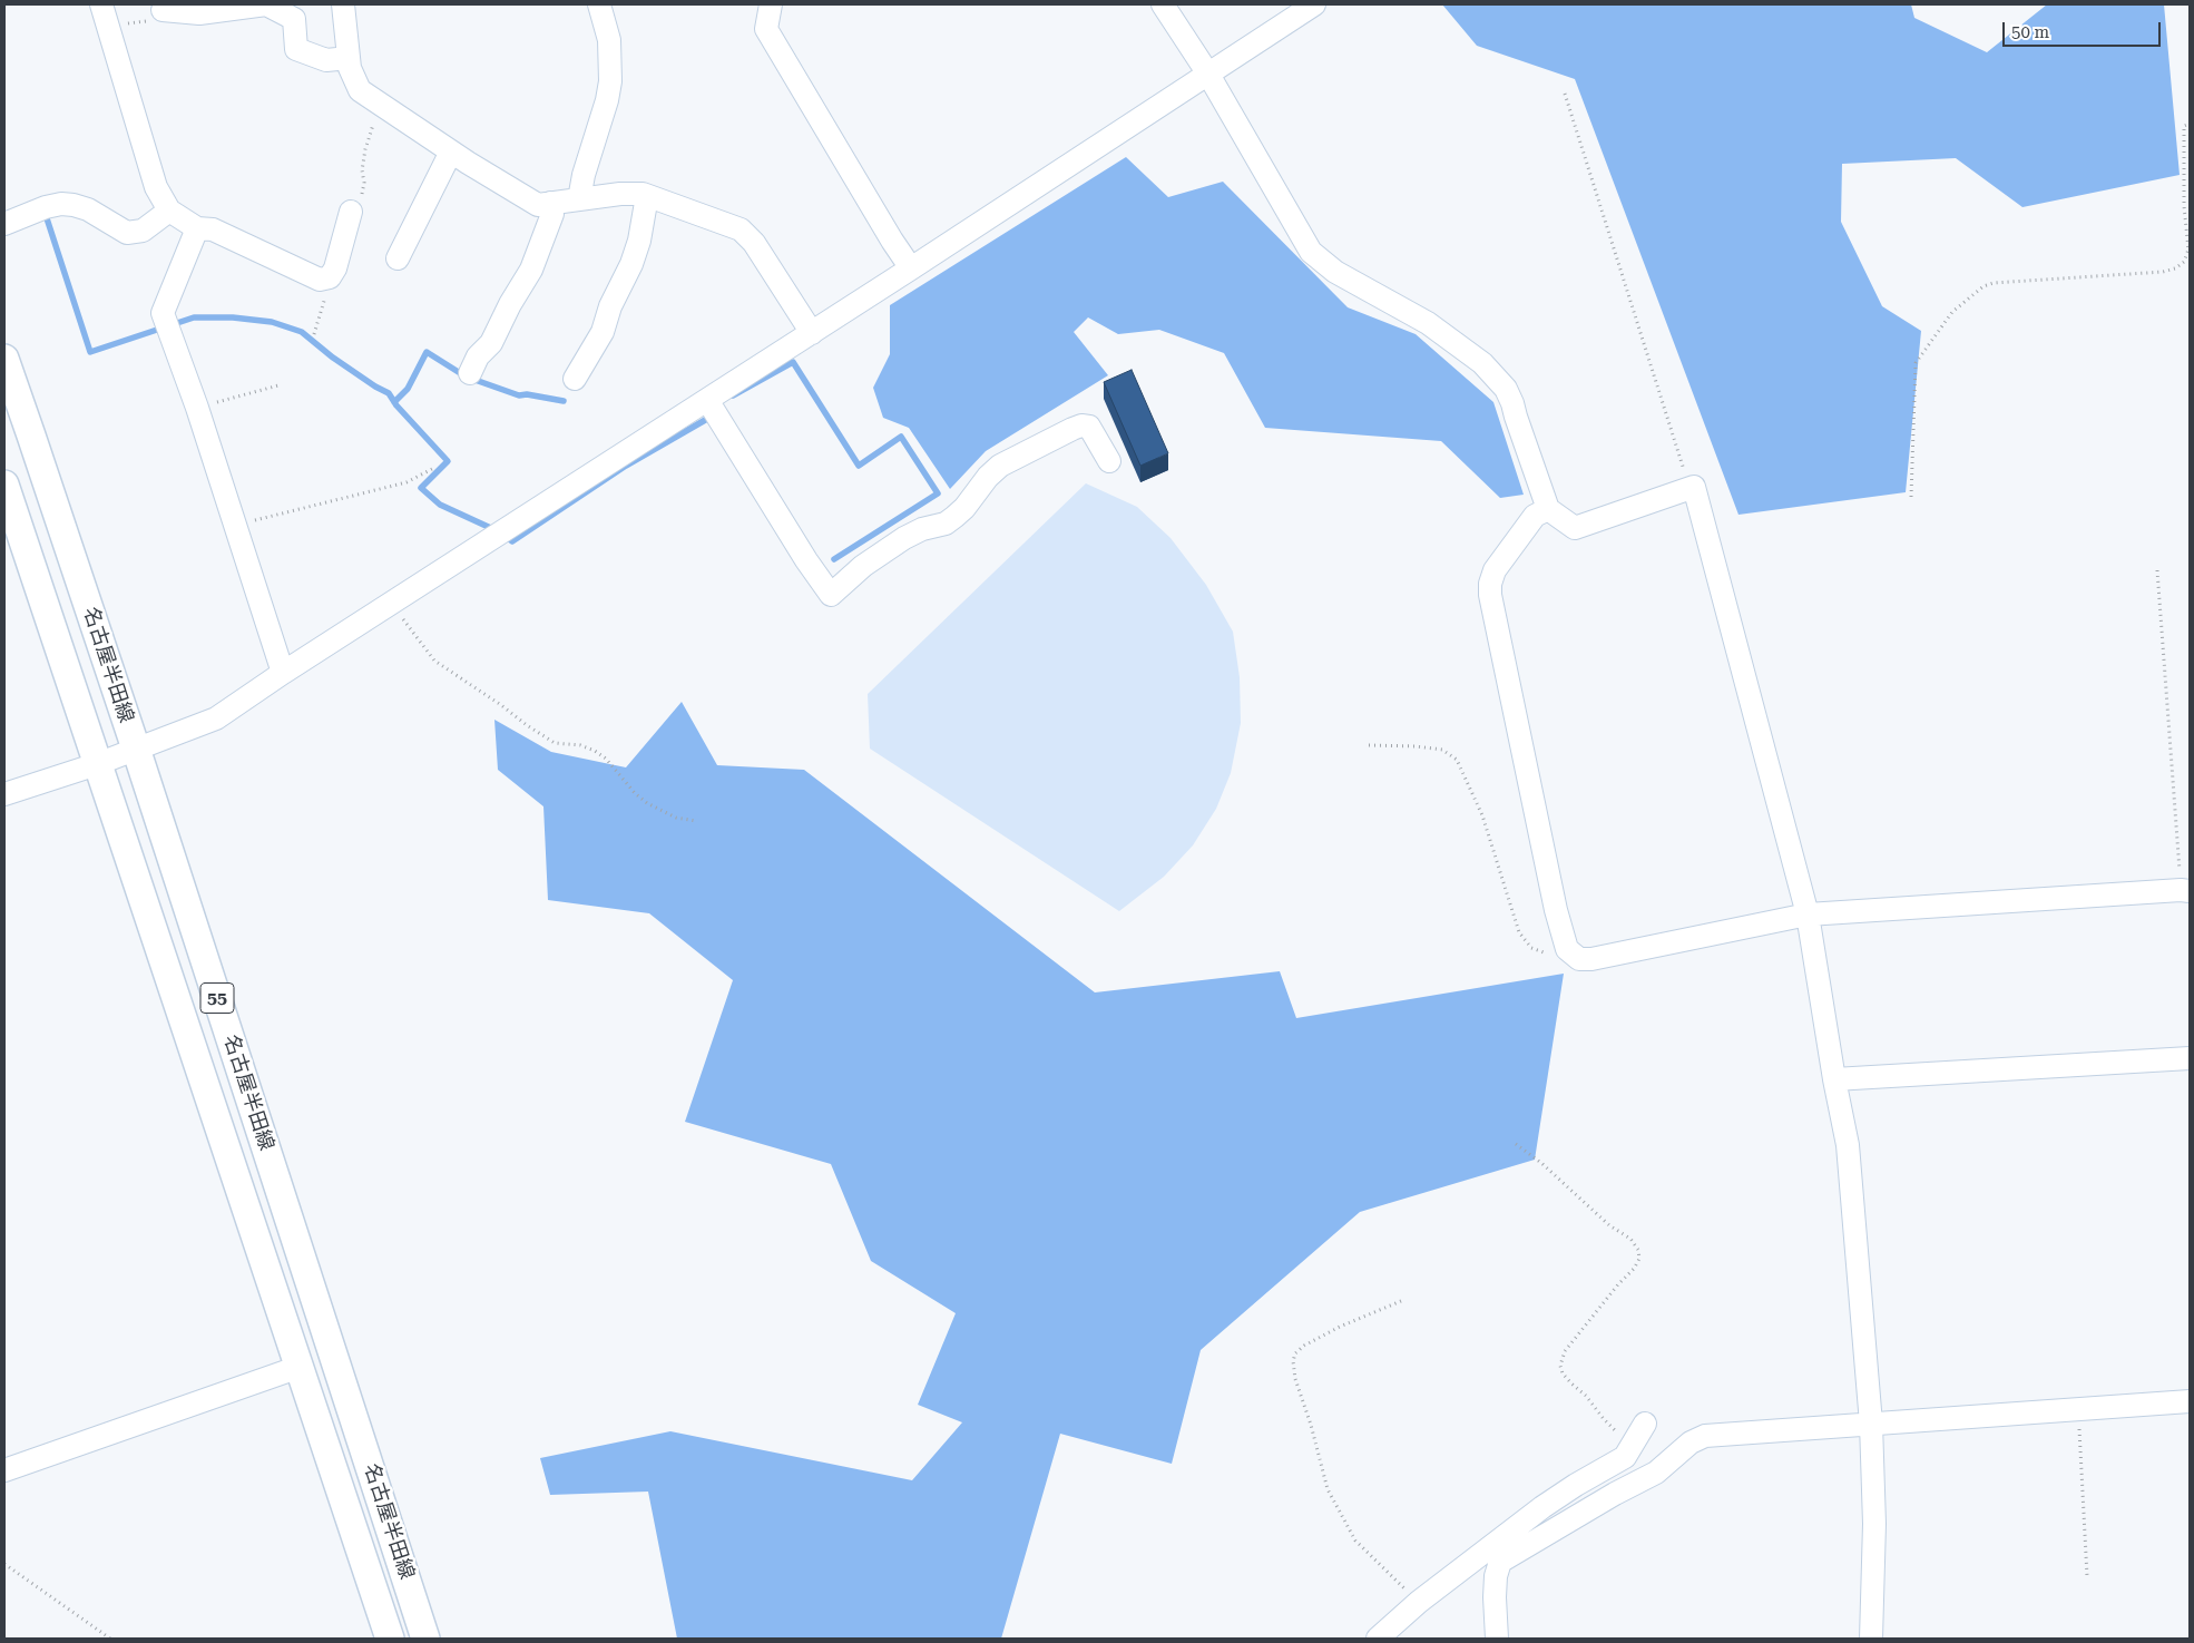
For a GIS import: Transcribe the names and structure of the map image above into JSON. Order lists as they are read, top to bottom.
{
  "streets": {
    "main road": ["名古屋半田線", "55"]
  },
  "scale_bar": "50 m"
}
